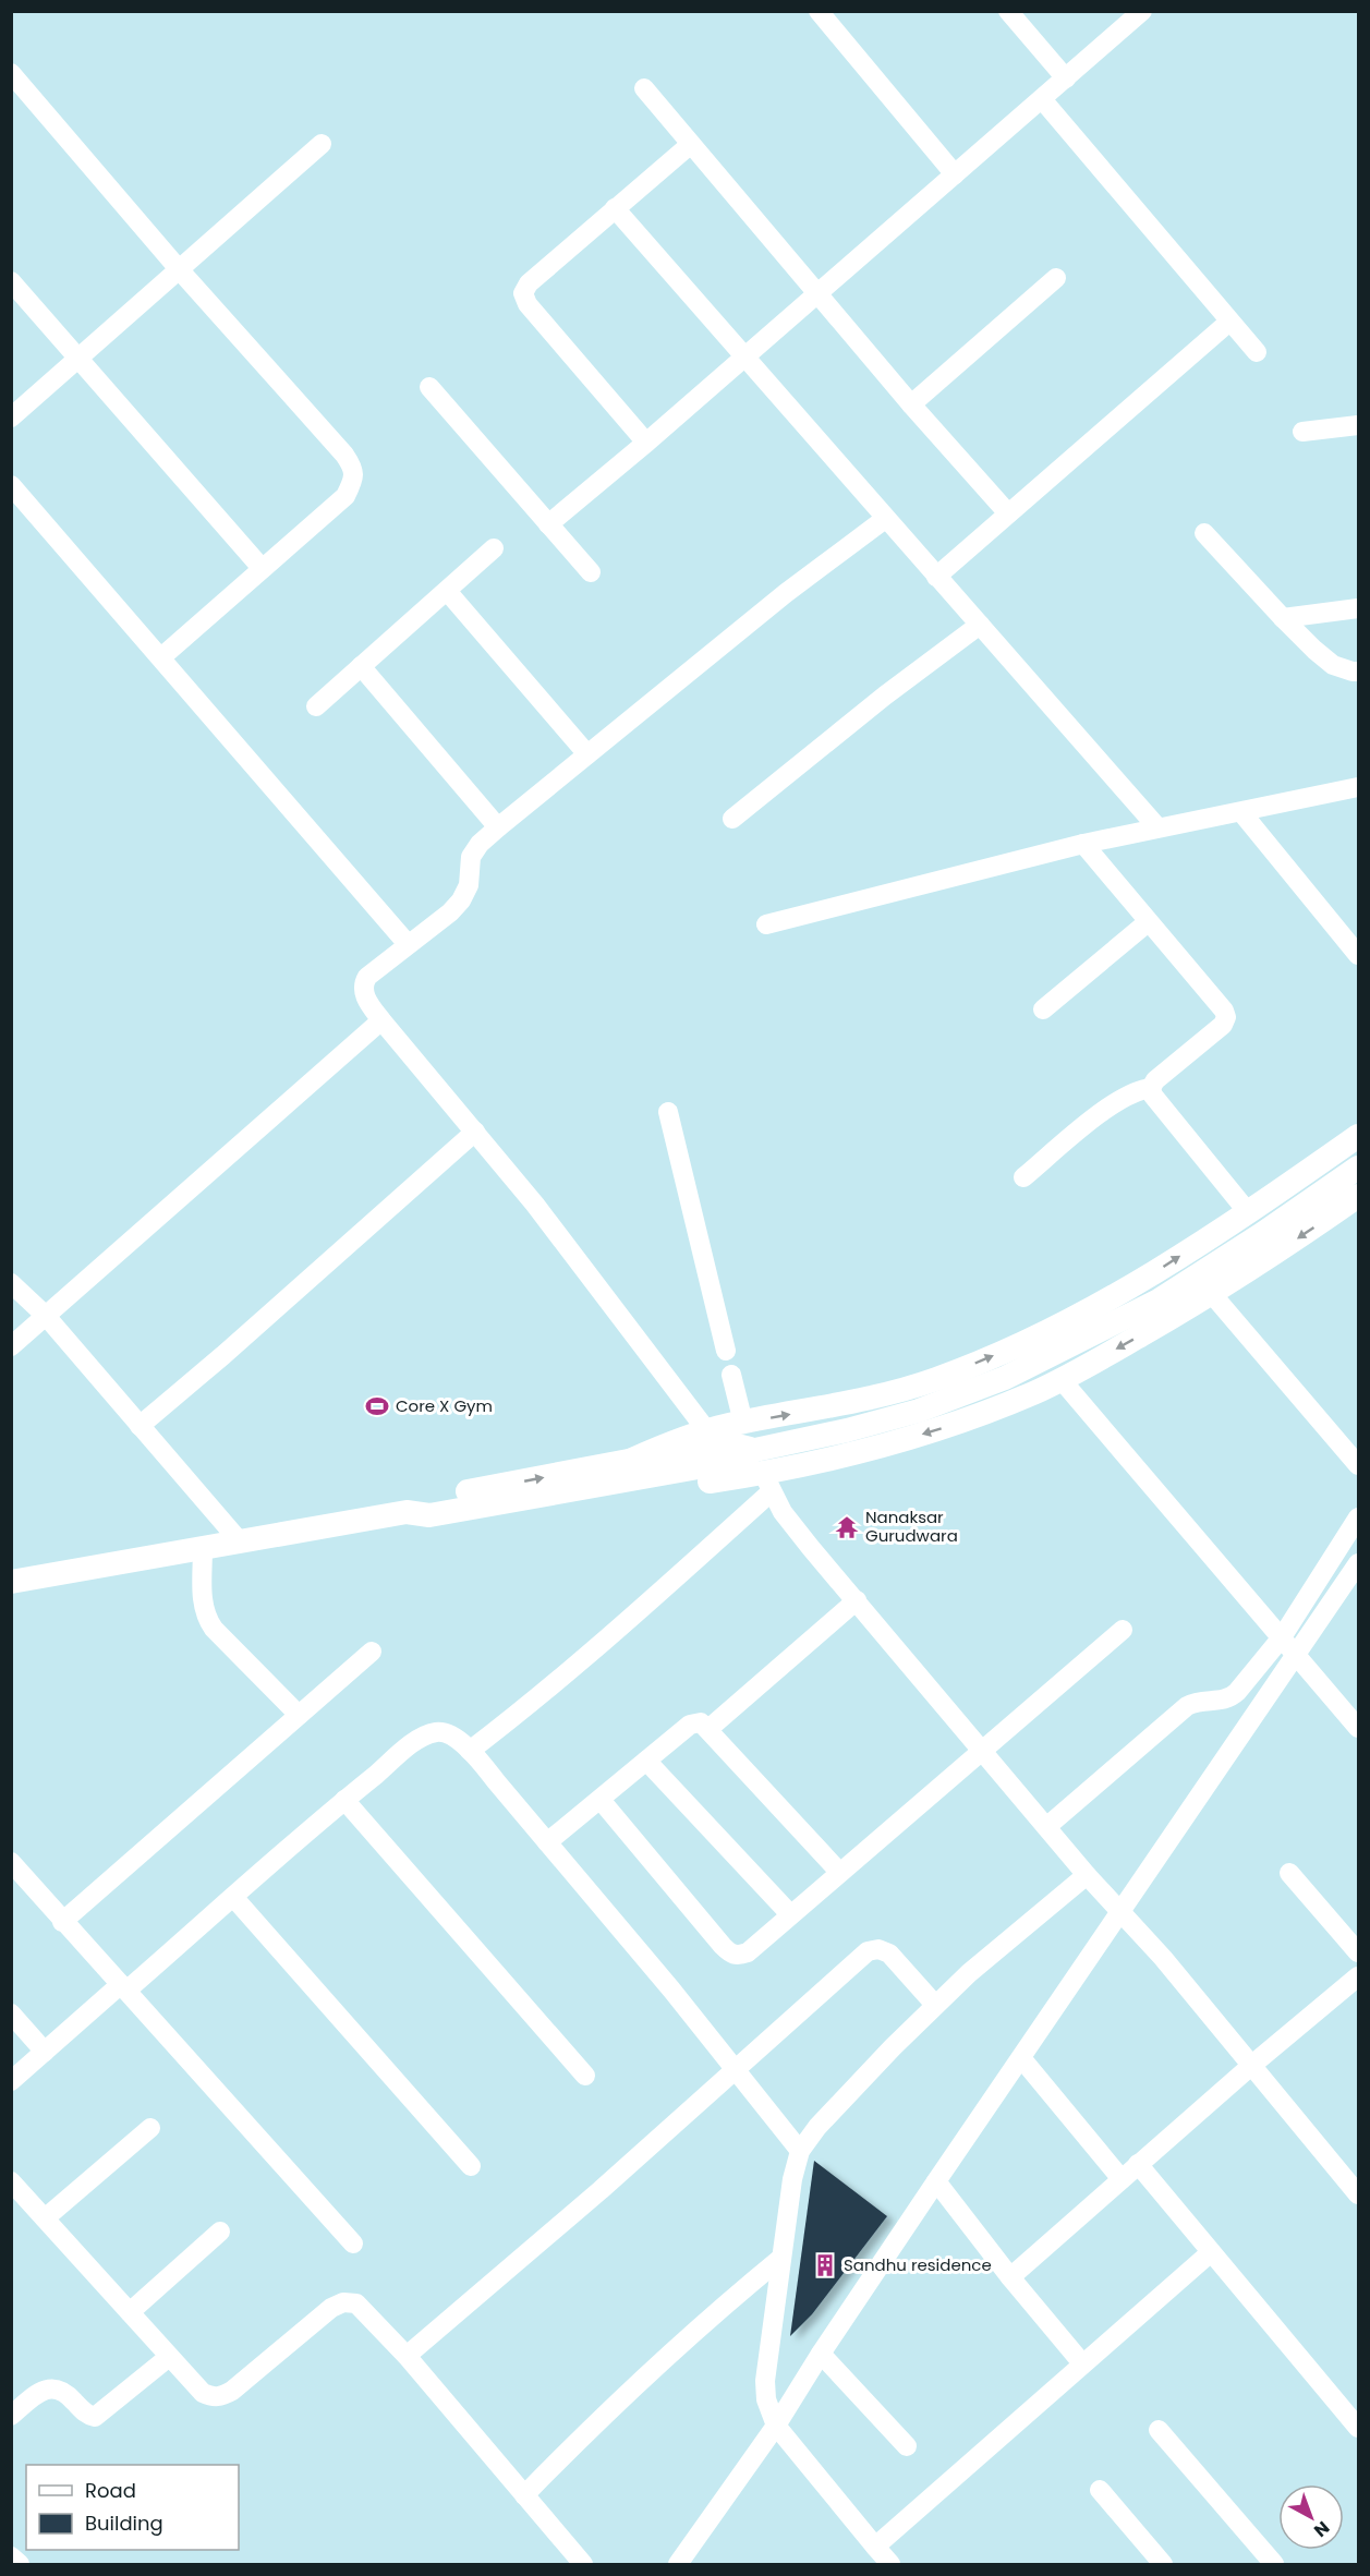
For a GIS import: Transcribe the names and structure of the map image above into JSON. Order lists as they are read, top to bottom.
{
  "places": {
    "sports": ["Core X Gym"],
    "temple": ["Nanaksar Gurudwara"],
    "building": ["Sandhu residence"]
  },
  "legend": ["Road", "Building"],
  "north": "bottom right"
}
